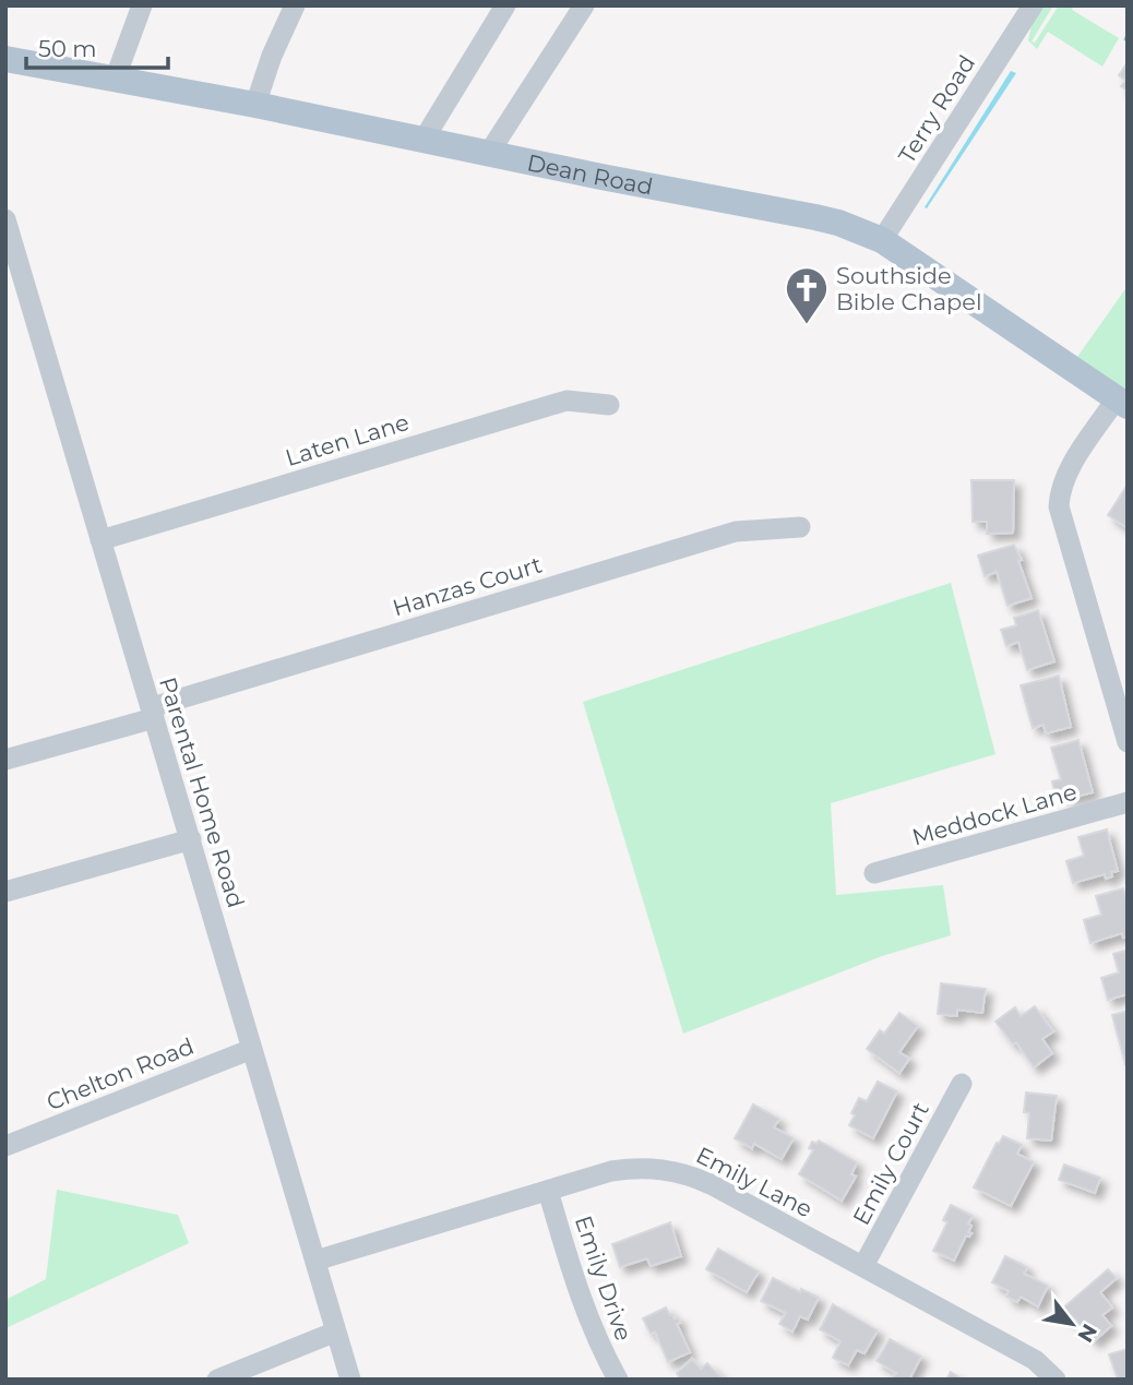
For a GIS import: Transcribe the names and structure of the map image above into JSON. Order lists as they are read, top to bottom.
{
  "streets": {
    "main road": ["Dean Road"],
    "street": [
      "Terry Road",
      "Laten Lane",
      "Hanzas Court",
      "Parental Home Road",
      "Meddock Lane",
      "Chelton Road",
      "Emily Court",
      "Emily Lane",
      "Emily Drive"
    ]
  },
  "crossings": [
    ["Terry Road", "Dean Road"],
    ["Laten Lane", "Parental Home Road"],
    ["Hanzas Court", "Parental Home Road"],
    ["Parental Home Road", "Chelton Road"],
    ["Parental Home Road", "Emily Lane"],
    ["Emily Court", "Emily Lane"],
    ["Emily Lane", "Emily Drive"]
  ],
  "places": {
    "church": ["Southside Bible Chapel"]
  },
  "scale_bar": "50 m",
  "north": "bottom right"
}
